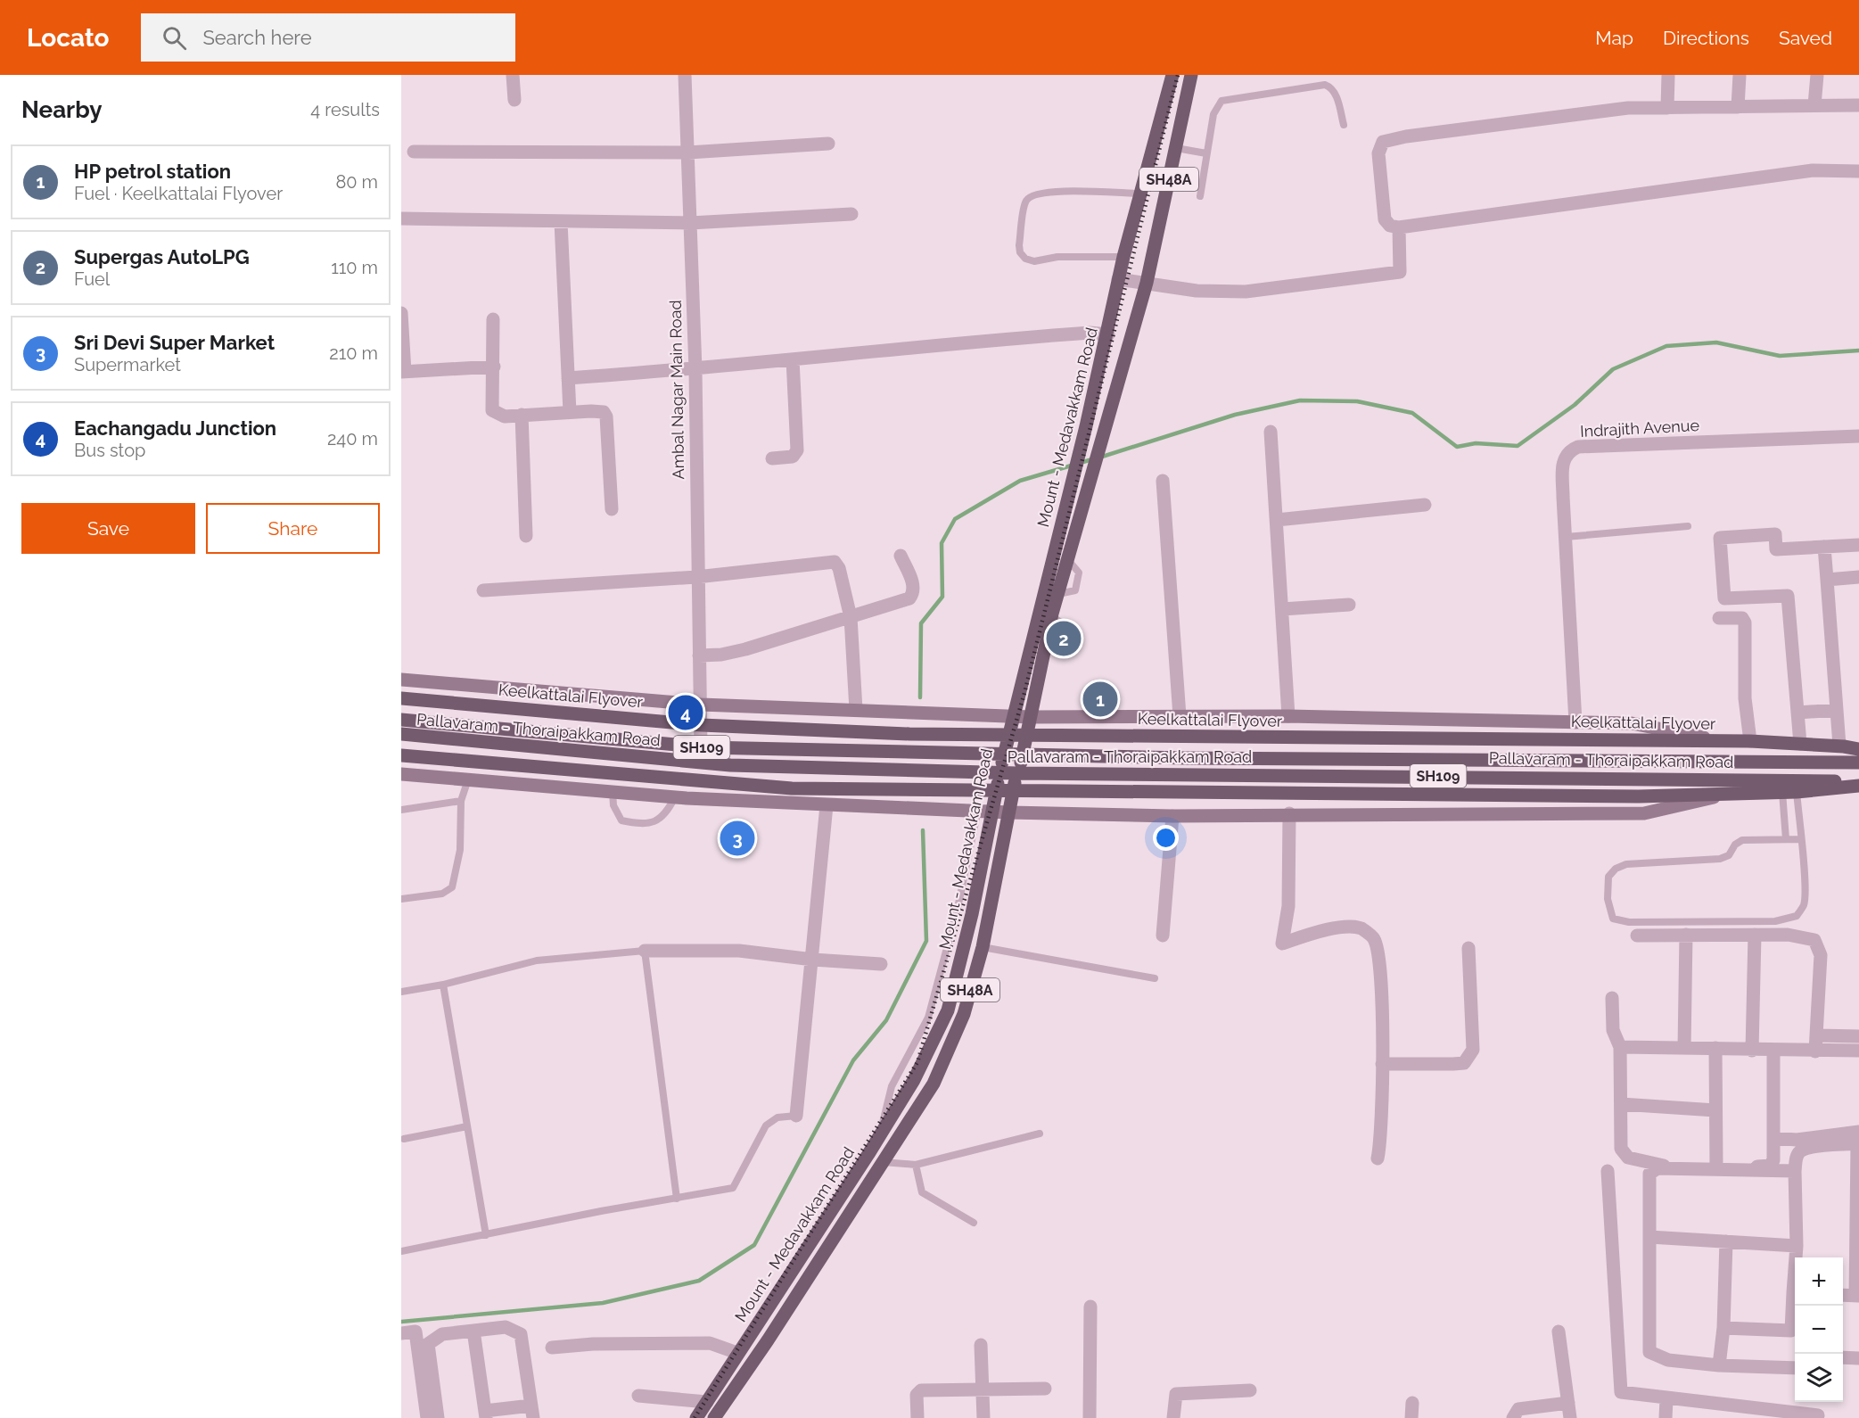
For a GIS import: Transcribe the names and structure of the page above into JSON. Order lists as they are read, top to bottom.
{
  "streets": {
    "main road": [
      "SH48A",
      "Mount - Medavakkam Road",
      "Keelkattalai Flyover",
      "Pallavaram - Thoraipakkam Road",
      "SH109"
    ],
    "street": ["Ambal Nagar Main Road", "Indrajith Avenue"]
  },
  "crossings": [
    ["SH48A", "Pallavaram - Thoraipakkam Road"],
    ["Ambal Nagar Main Road", "Pallavaram - Thoraipakkam Road"],
    ["Mount - Medavakkam Road", "Pallavaram - Thoraipakkam Road"]
  ],
  "page": {
    "header": "Locato",
    "search": "Search here",
    "nav": ["Map", "Directions", "Saved"],
    "heading": ["Nearby", "4 results"],
    "list": [
      {
        "mark": "1",
        "name": "HP petrol station",
        "note": "Fuel · Keelkattalai Flyover",
        "value": "80 m"
      },
      {
        "mark": "2",
        "name": "Supergas AutoLPG",
        "note": "Fuel",
        "value": "110 m"
      },
      {
        "mark": "3",
        "name": "Sri Devi Super Market",
        "note": "Supermarket",
        "value": "210 m"
      },
      {
        "mark": "4",
        "name": "Eachangadu Junction",
        "note": "Bus stop",
        "value": "240 m"
      }
    ],
    "buttons": ["Save", "Share"],
    "pins": [
      "2",
      "1",
      "4",
      "3"
    ],
    "map_buttons": ["+", "−"]
  }
}
